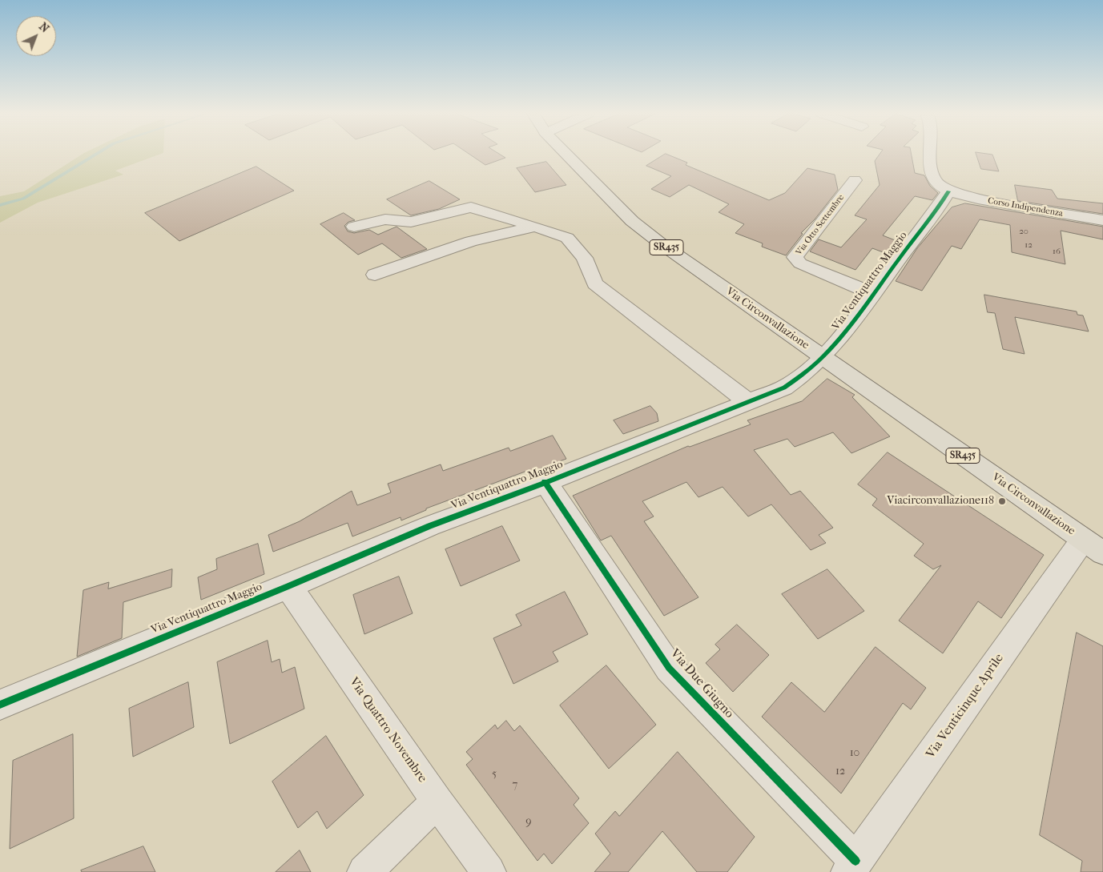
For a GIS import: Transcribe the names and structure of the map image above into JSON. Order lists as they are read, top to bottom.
{
  "streets": {
    "main road": ["SR435", "Via Circonvallazione"],
    "street": [
      "Corso Indipendenza",
      "Via Otto Settembre",
      "Via Ventiquattro Maggio",
      "Via Due Giugno",
      "Via Venticinque Aprile",
      "Via Quattro Novembre"
    ]
  },
  "crossings": [
    ["Corso Indipendenza", "Via Ventiquattro Maggio"],
    ["Via Otto Settembre", "Via Ventiquattro Maggio"],
    ["Via Ventiquattro Maggio", "Via Circonvallazione"],
    ["Via Ventiquattro Maggio", "Via Due Giugno"],
    ["Via Ventiquattro Maggio", "Via Quattro Novembre"],
    ["Via Circonvallazione", "Via Venticinque Aprile"],
    ["Via Due Giugno", "Via Venticinque Aprile"]
  ],
  "places": ["Viacirconvallazione118"],
  "house_numbers": [
    "20",
    "12",
    "16",
    "10",
    "12",
    "5",
    "7",
    "9"
  ],
  "north": "top right"
}
